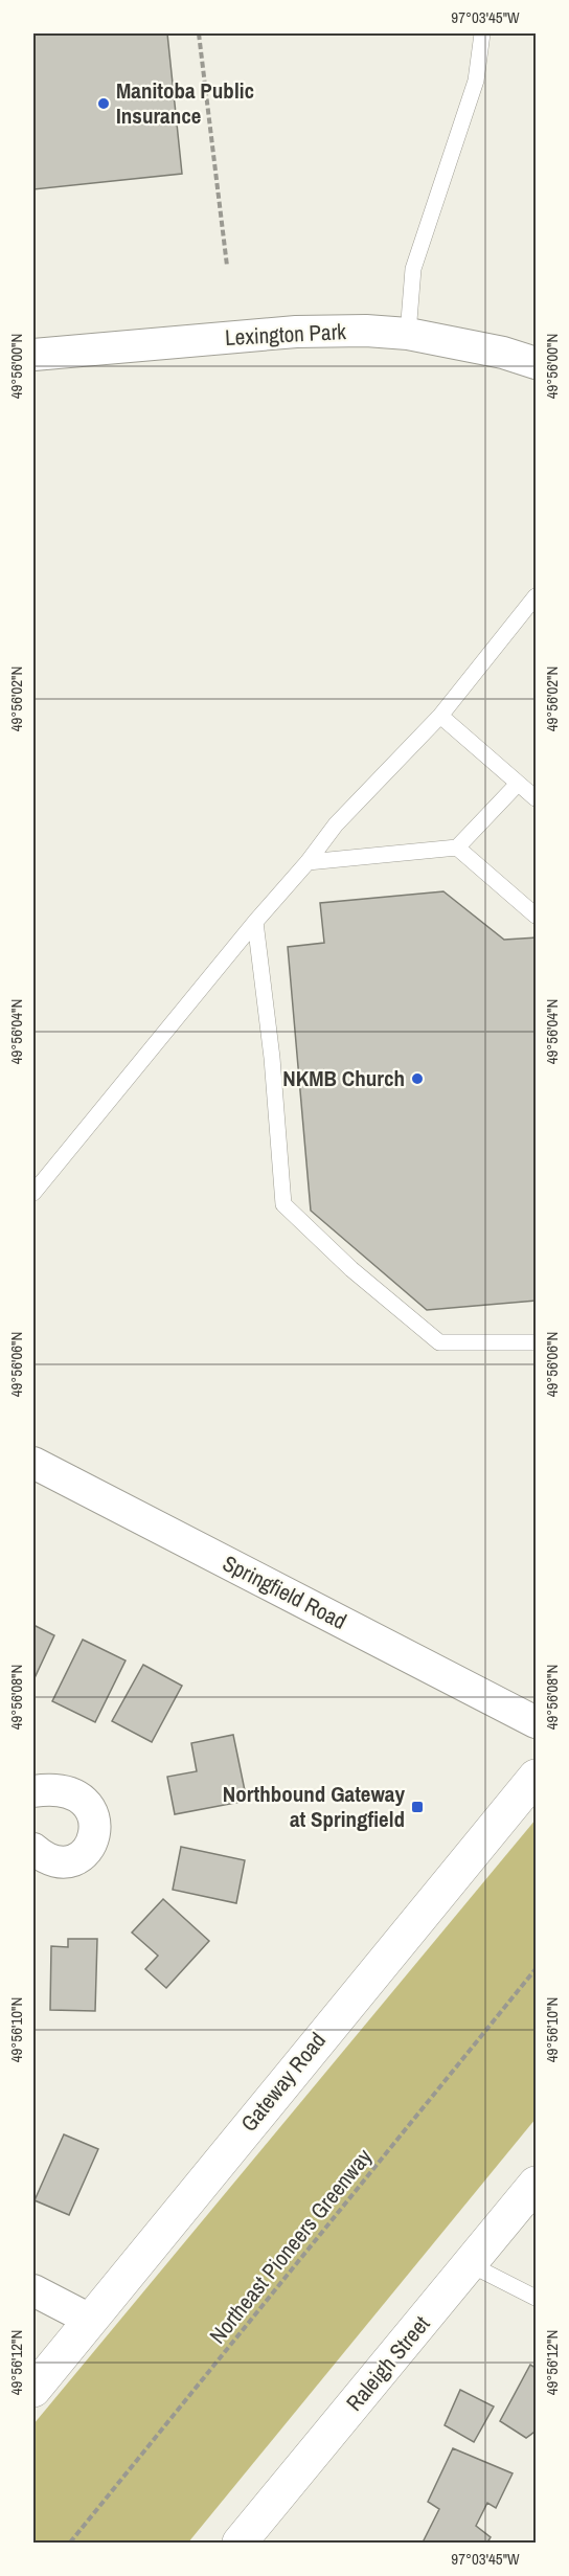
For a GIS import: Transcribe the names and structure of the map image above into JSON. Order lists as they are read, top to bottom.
{
  "streets": {
    "main road": ["Gateway Road", "Raleigh Street"],
    "street": ["Lexington Park", "Springfield Road"],
    "path": ["Northeast Pioneers Greenway"]
  },
  "places": {
    "other": ["Manitoba Public Insurance", "NKMB Church"],
    "transit": ["Northbound Gateway at Springfield"]
  },
  "coordinates": [
    "97°03'45\"W",
    "49°56'00\"N",
    "49°56'02\"N",
    "49°56'04\"N",
    "49°56'06\"N",
    "49°56'08\"N",
    "49°56'10\"N",
    "49°56'12\"N"
  ]
}
